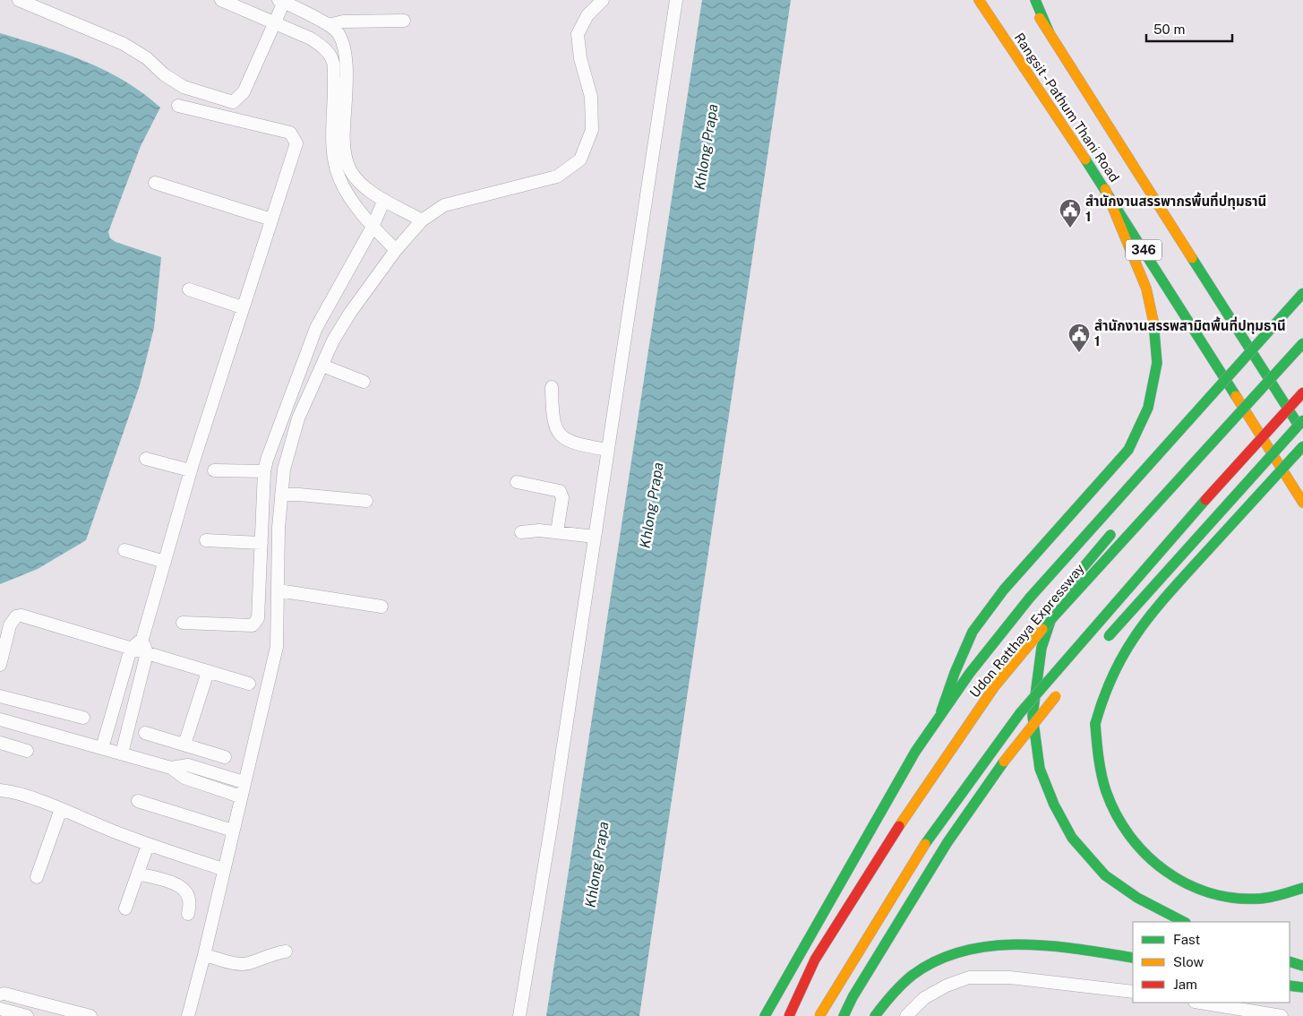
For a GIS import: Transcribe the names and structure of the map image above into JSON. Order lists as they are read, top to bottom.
{
  "streets": {
    "main road": ["Rangsit - Pathum Thani Road", "346", "Udon Ratthaya Expressway"]
  },
  "water": ["Khlong Prapa"],
  "places": {
    "public building": ["สำนักงานสรรพากรพื้นที่ปทุมธานี 1", "สำนักงานสรรพสามิตพื้นที่ปทุมธานี 1"]
  },
  "legend": ["Fast", "Slow", "Jam"],
  "scale_bar": "50 m"
}
